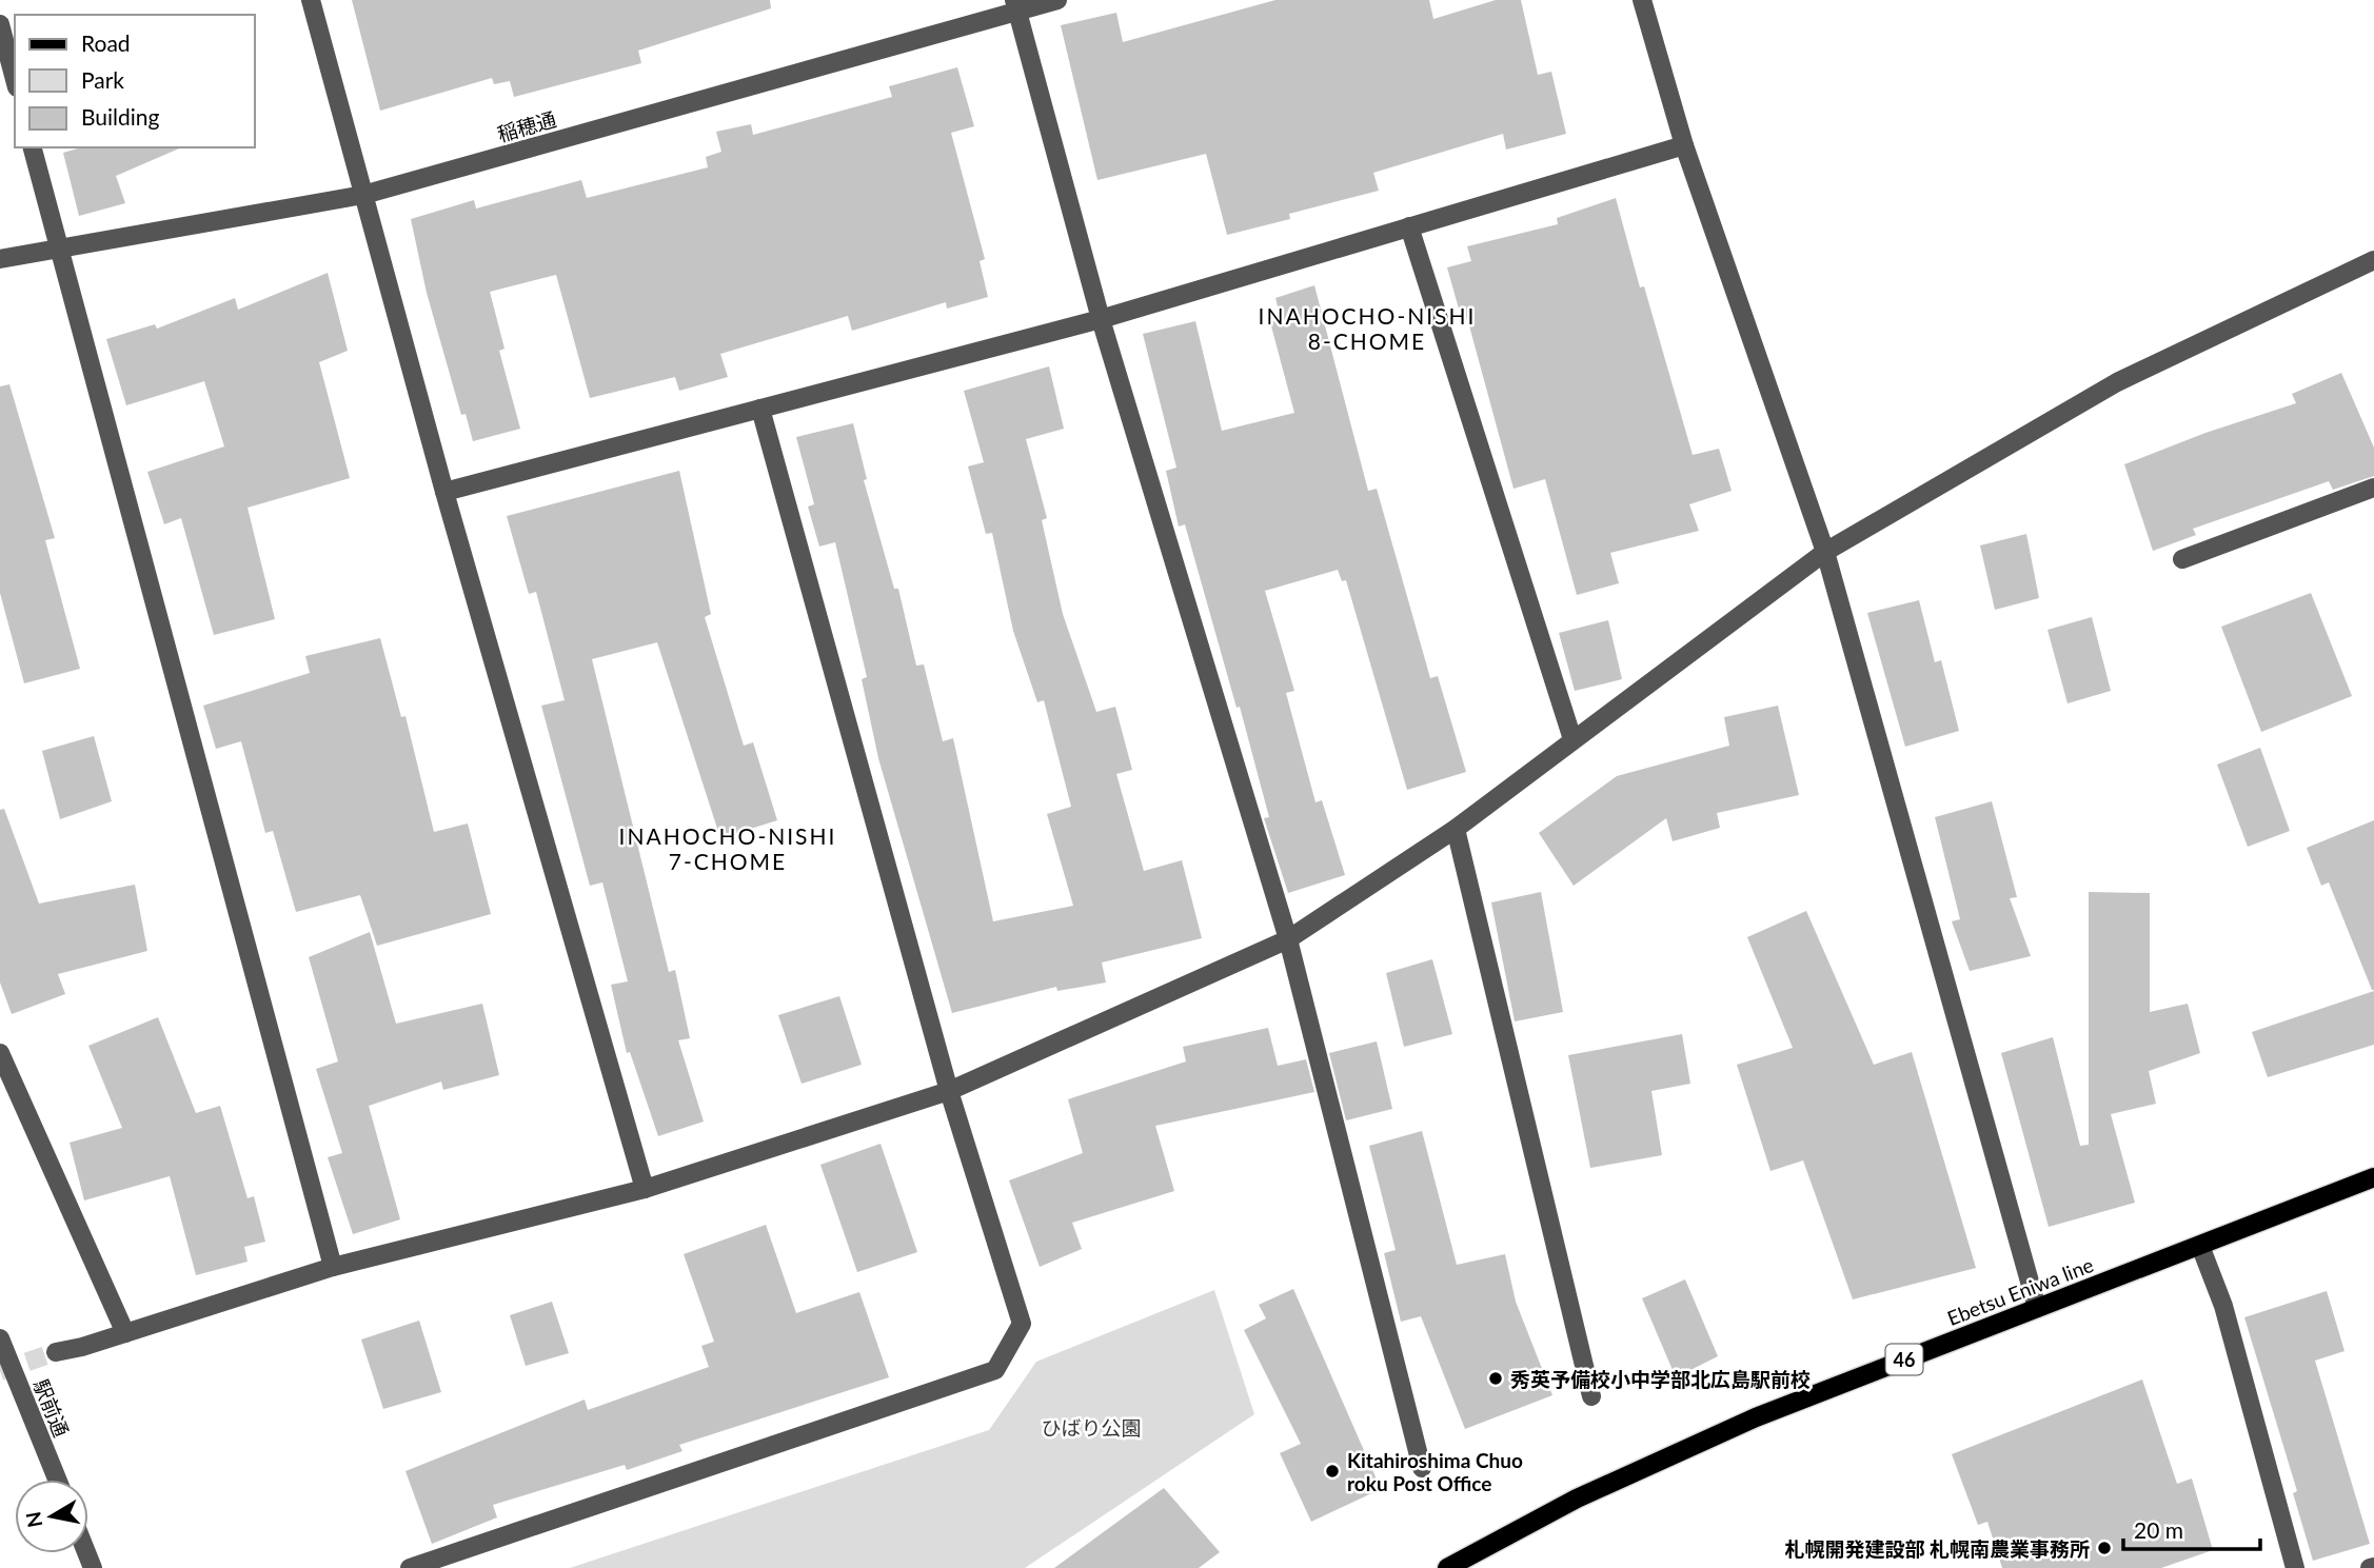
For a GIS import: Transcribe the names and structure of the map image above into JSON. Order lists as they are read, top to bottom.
{
  "streets": {
    "main road": ["Ebetsu Eniwa line", "46"],
    "street": ["稲穂通", "駅前通"]
  },
  "districts": ["INAHOCHO-NISHI 8-CHOME", "INAHOCHO-NISHI 7-CHOME"],
  "parks": ["ひばり公園"],
  "places": ["秀英予備校小中学部北広島駅前校", "Kitahiroshima Chuo roku Post Office", "札幌開発建設部 札幌南農業事務所"],
  "legend": ["Road", "Park", "Building"],
  "scale_bar": "20 m",
  "north": "left"
}
